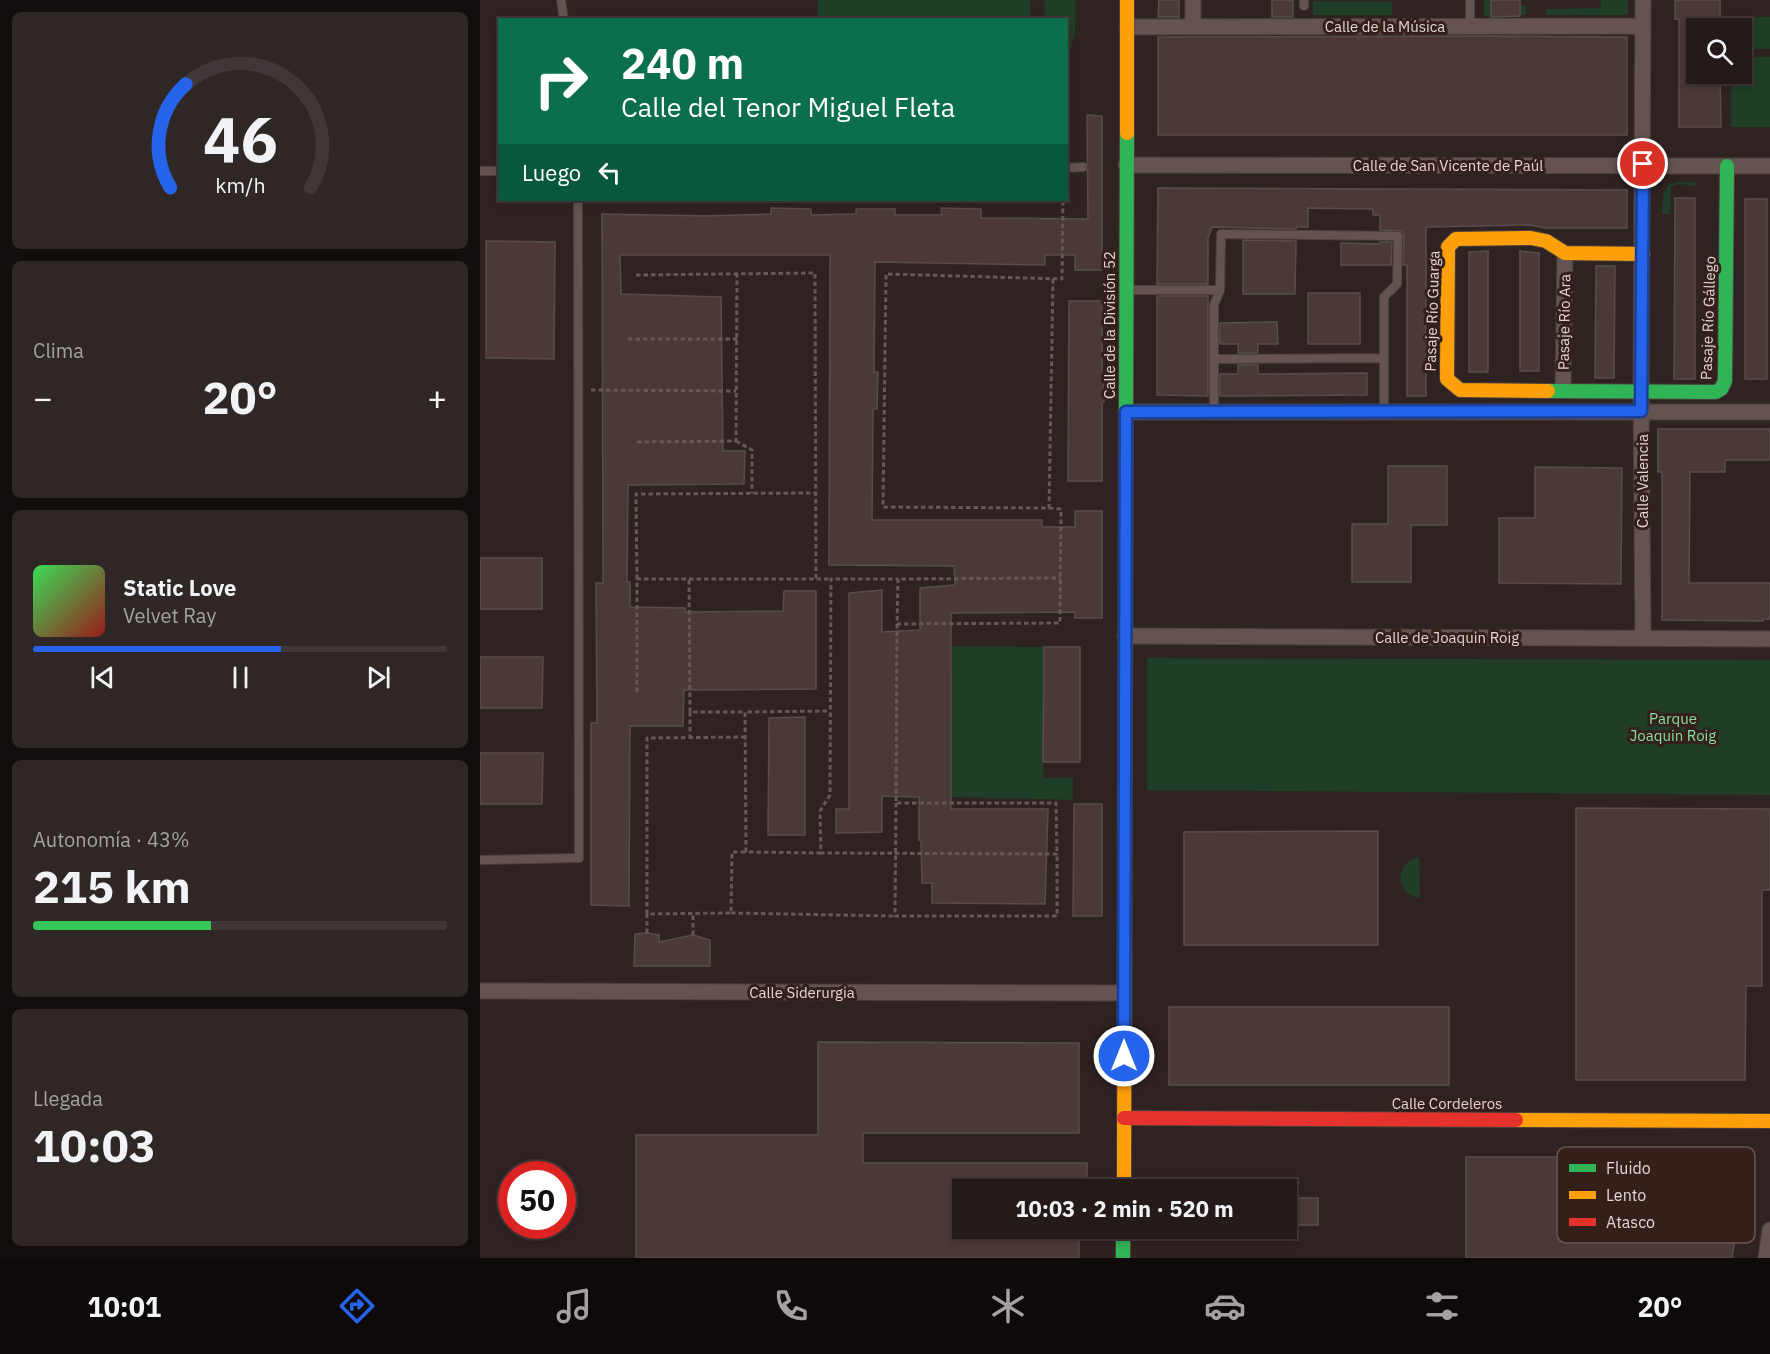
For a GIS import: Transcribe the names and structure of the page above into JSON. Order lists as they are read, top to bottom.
{
  "streets": {
    "street": [
      "Calle de la Música",
      "Calle de San Vicente de Paúl",
      "Pasaje Río Guarga",
      "Pasaje Río Gállego",
      "Pasaje Río Ara",
      "Calle de la División 52",
      "Calle Valencia",
      "Calle de Joaquin Roig",
      "Calle Siderurgia",
      "Calle Cordeleros"
    ]
  },
  "crossings": [
    ["Calle de la Música", "Calle de la División 52"],
    ["Calle de la Música", "Calle Valencia"],
    ["Calle de San Vicente de Paúl", "Pasaje Río Gállego"],
    ["Calle de San Vicente de Paúl", "Calle de la División 52"],
    ["Calle de San Vicente de Paúl", "Calle Valencia"],
    ["Pasaje Río Guarga", "Pasaje Río Gállego"],
    ["Pasaje Río Guarga", "Pasaje Río Ara"],
    ["Pasaje Río Guarga", "Calle Valencia"],
    ["Pasaje Río Gállego", "Calle Valencia"],
    ["Calle de la División 52", "Calle de Joaquin Roig"],
    ["Calle de la División 52", "Calle Siderurgia"],
    ["Calle de la División 52", "Calle Cordeleros"],
    ["Calle Valencia", "Calle de Joaquin Roig"]
  ],
  "parks": ["Parque Joaquin Roig"],
  "legend": ["Fluido", "Lento", "Atasco"],
  "page": {
    "turn": ["240 m", "Calle del Tenor Miguel Fleta"],
    "then": "Luego",
    "tile": [
      "Clima",
      ["Autonomía · 43%", "215 km"],
      ["Llegada", "10:03"]
    ],
    "heat": ["−", "20°", "+"],
    "song": ["Static Love", "Velvet Ray"],
    "limit": "50",
    "trip": "10:03 · 2 min · 520 m",
    "tabs": ["10:01", "20°"],
    "gauge": ["46", "km/h"]
  }
}
